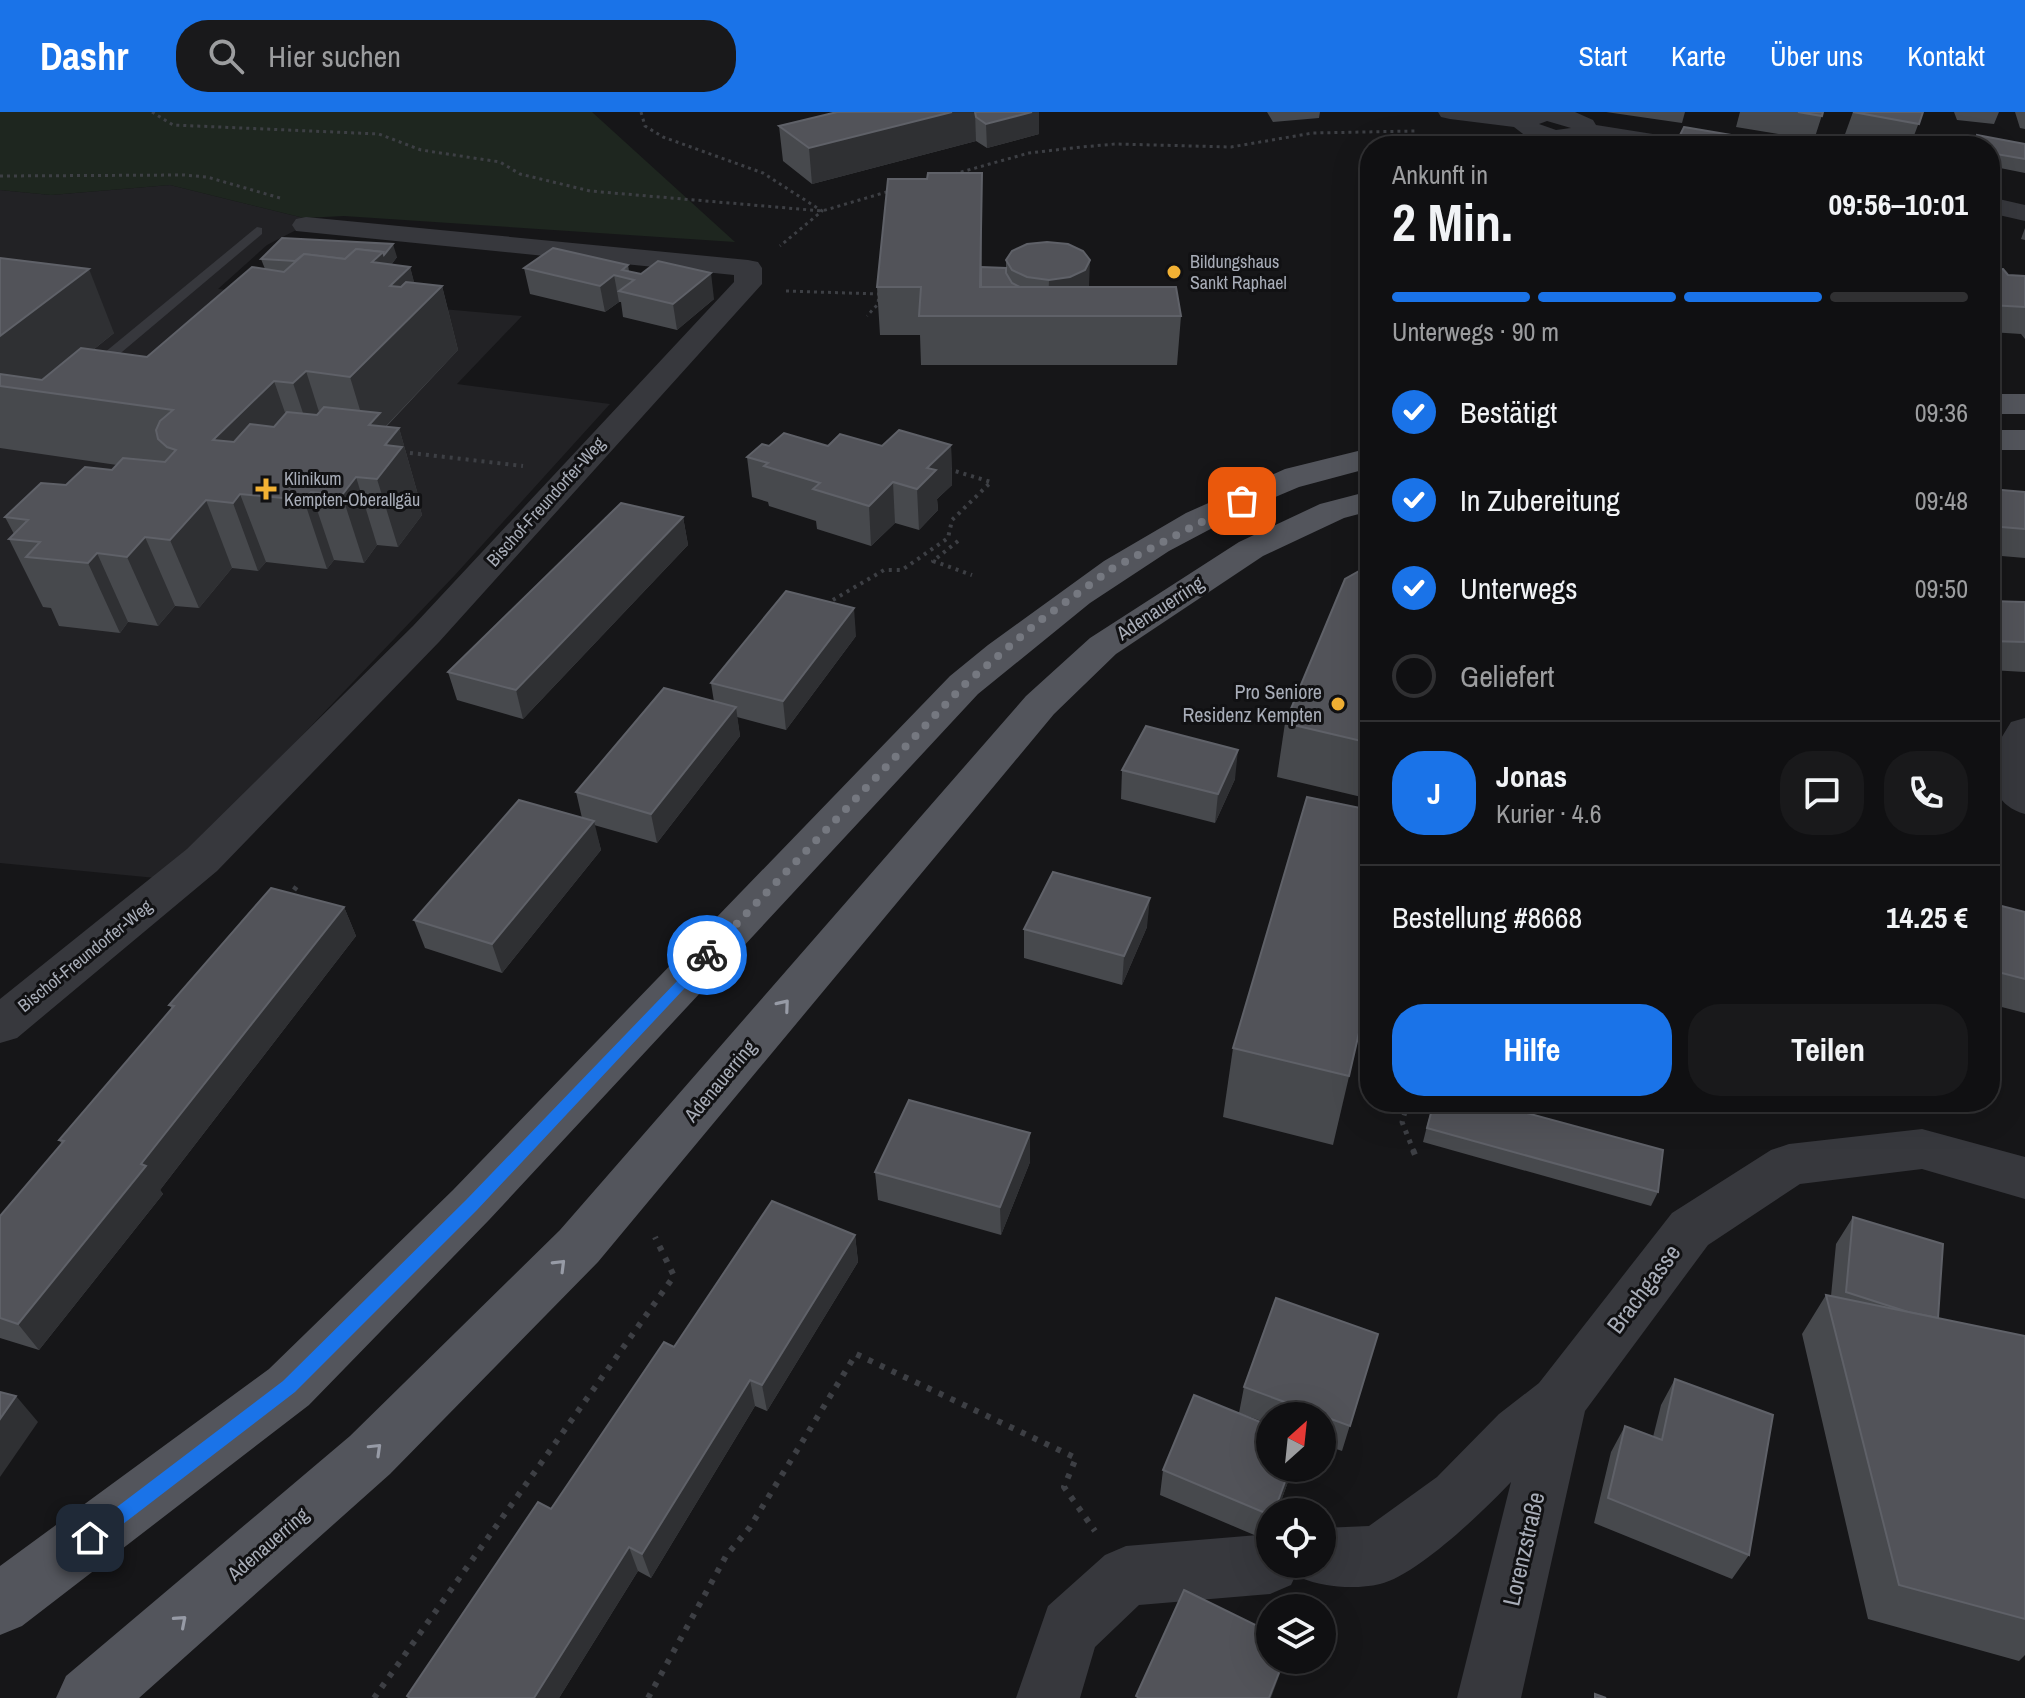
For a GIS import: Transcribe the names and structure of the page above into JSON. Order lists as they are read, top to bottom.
{
  "streets": {
    "main road": ["Adenauerring"],
    "street": ["Bischof-Freundorfer-Weg", "Brachgasse", "Lorenzstraße"]
  },
  "crossings": [
    ["Brachgasse", "Lorenzstraße"]
  ],
  "places": {
    "other": ["Bildungshaus Sankt Raphael", "Pro Seniore Residenz Kempten"],
    "health": ["Klinikum Kempten-Oberallgäu"]
  },
  "north": "top right",
  "page": {
    "header": "Dashr",
    "search": "Hier suchen",
    "nav": [
      "Start",
      "Karte",
      "Über uns",
      "Kontakt"
    ],
    "heading": ["2 Min.", "Ankunft in", "09:56–10:01"],
    "panel": [
      "Jonas",
      "Kurier · 4.6",
      "Bestellung #8668",
      "14.25 €"
    ],
    "bar": "Unterwegs · 90 m",
    "list": [
      ["Bestätigt", "09:36"],
      ["In Zubereitung", "09:48"],
      ["Unterwegs", "09:50"],
      "Geliefert"
    ],
    "round": "J",
    "buttons": ["Hilfe", "Teilen"]
  }
}
